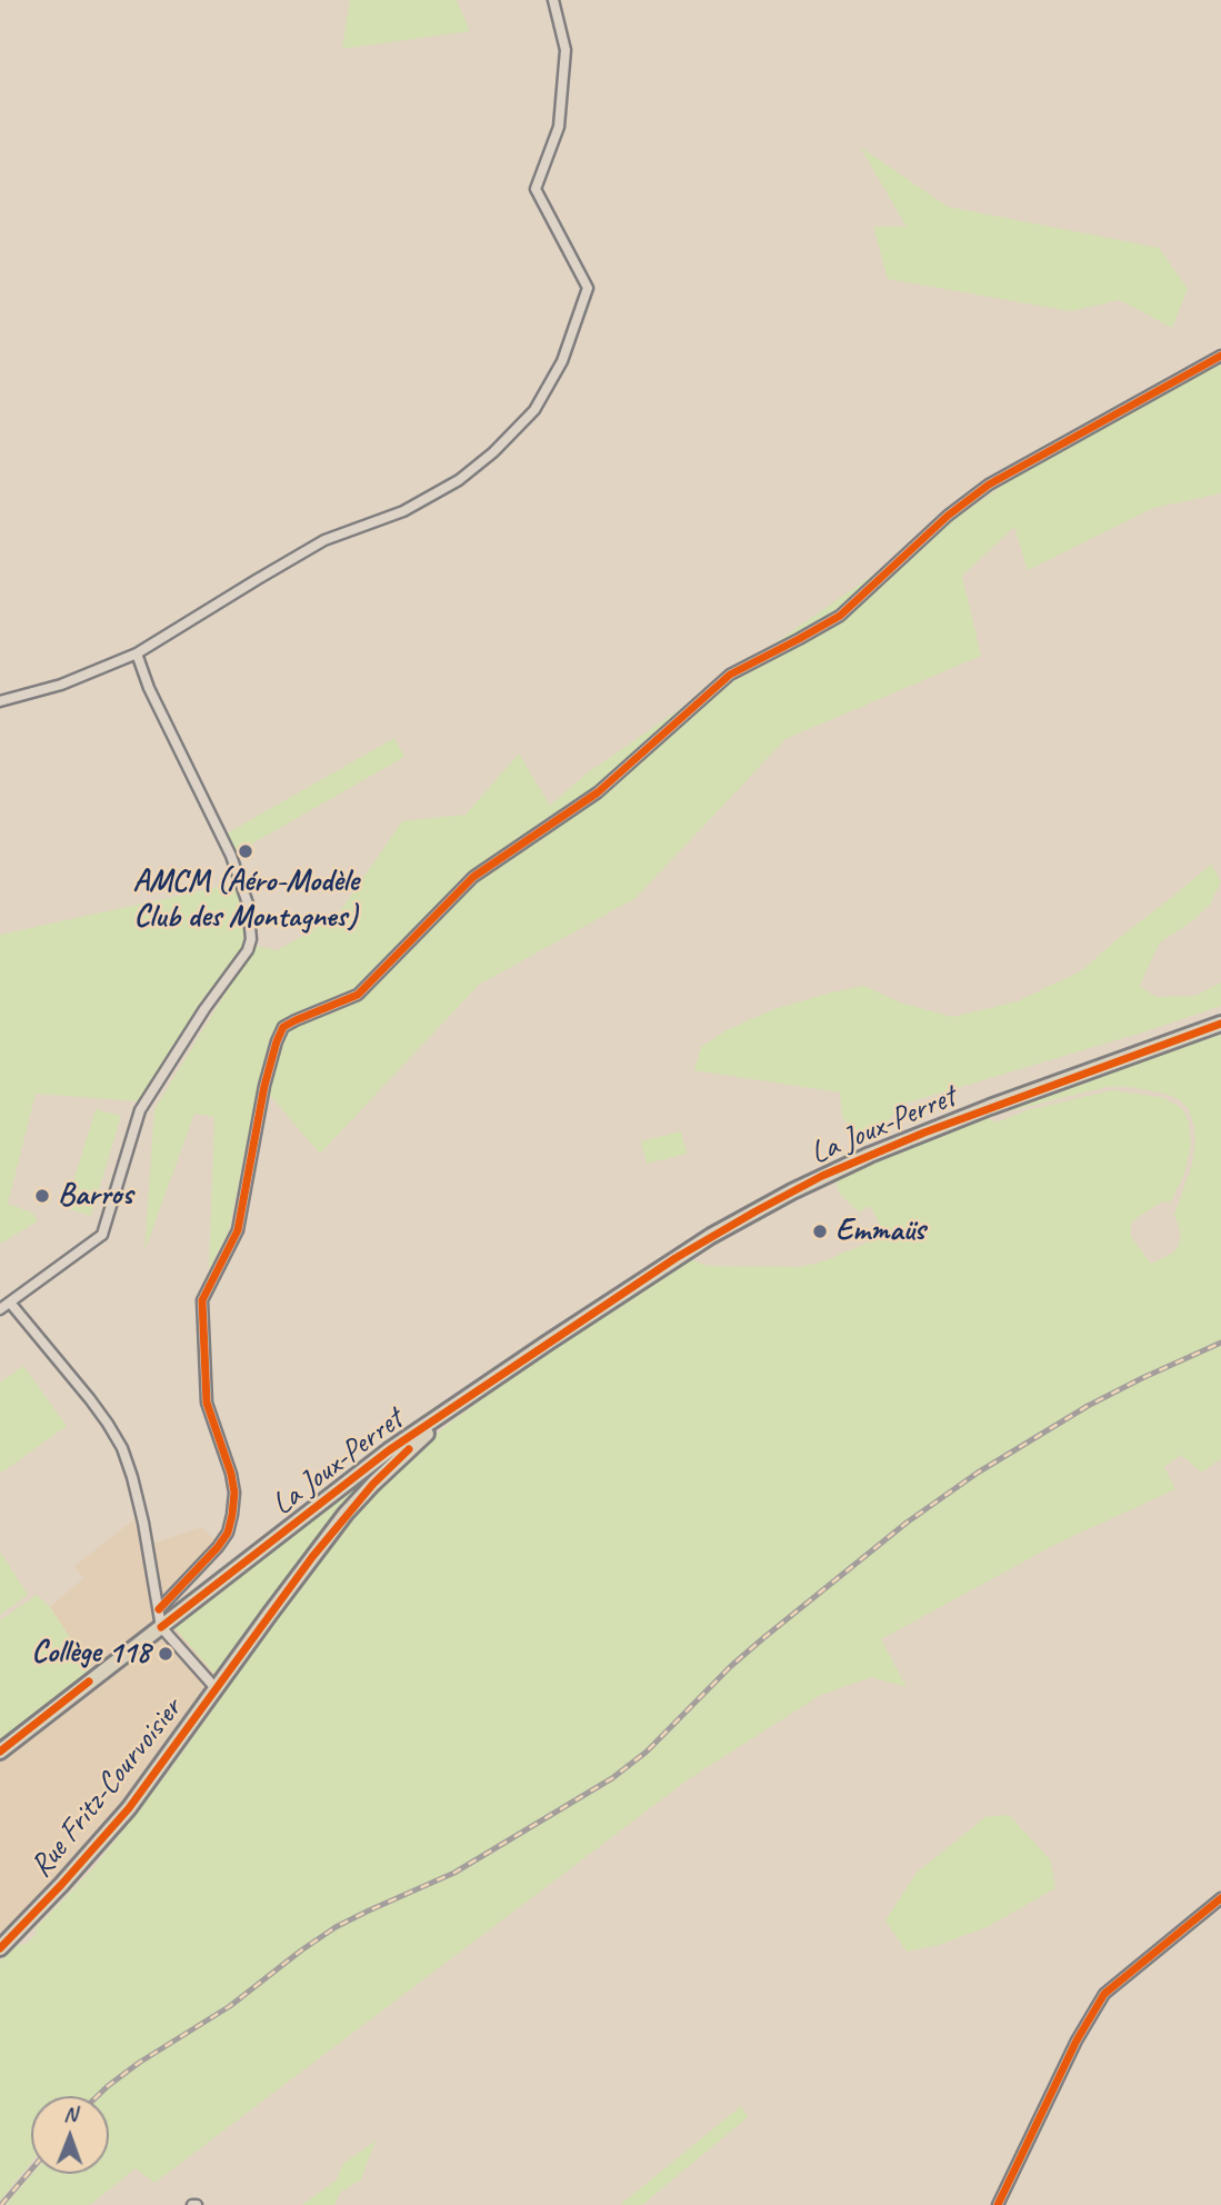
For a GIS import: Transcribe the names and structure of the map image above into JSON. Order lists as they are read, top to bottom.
{
  "streets": {
    "main road": ["La Joux-Perret", "Rue Fritz-Courvoisier"]
  },
  "crossings": [
    ["La Joux-Perret", "Rue Fritz-Courvoisier"]
  ],
  "places": [
    "AMCM (Aéro-Modèle Club des Montagnes)",
    "Barros",
    "Emmaüs",
    "Collège 118"
  ],
  "north": "top"
}
